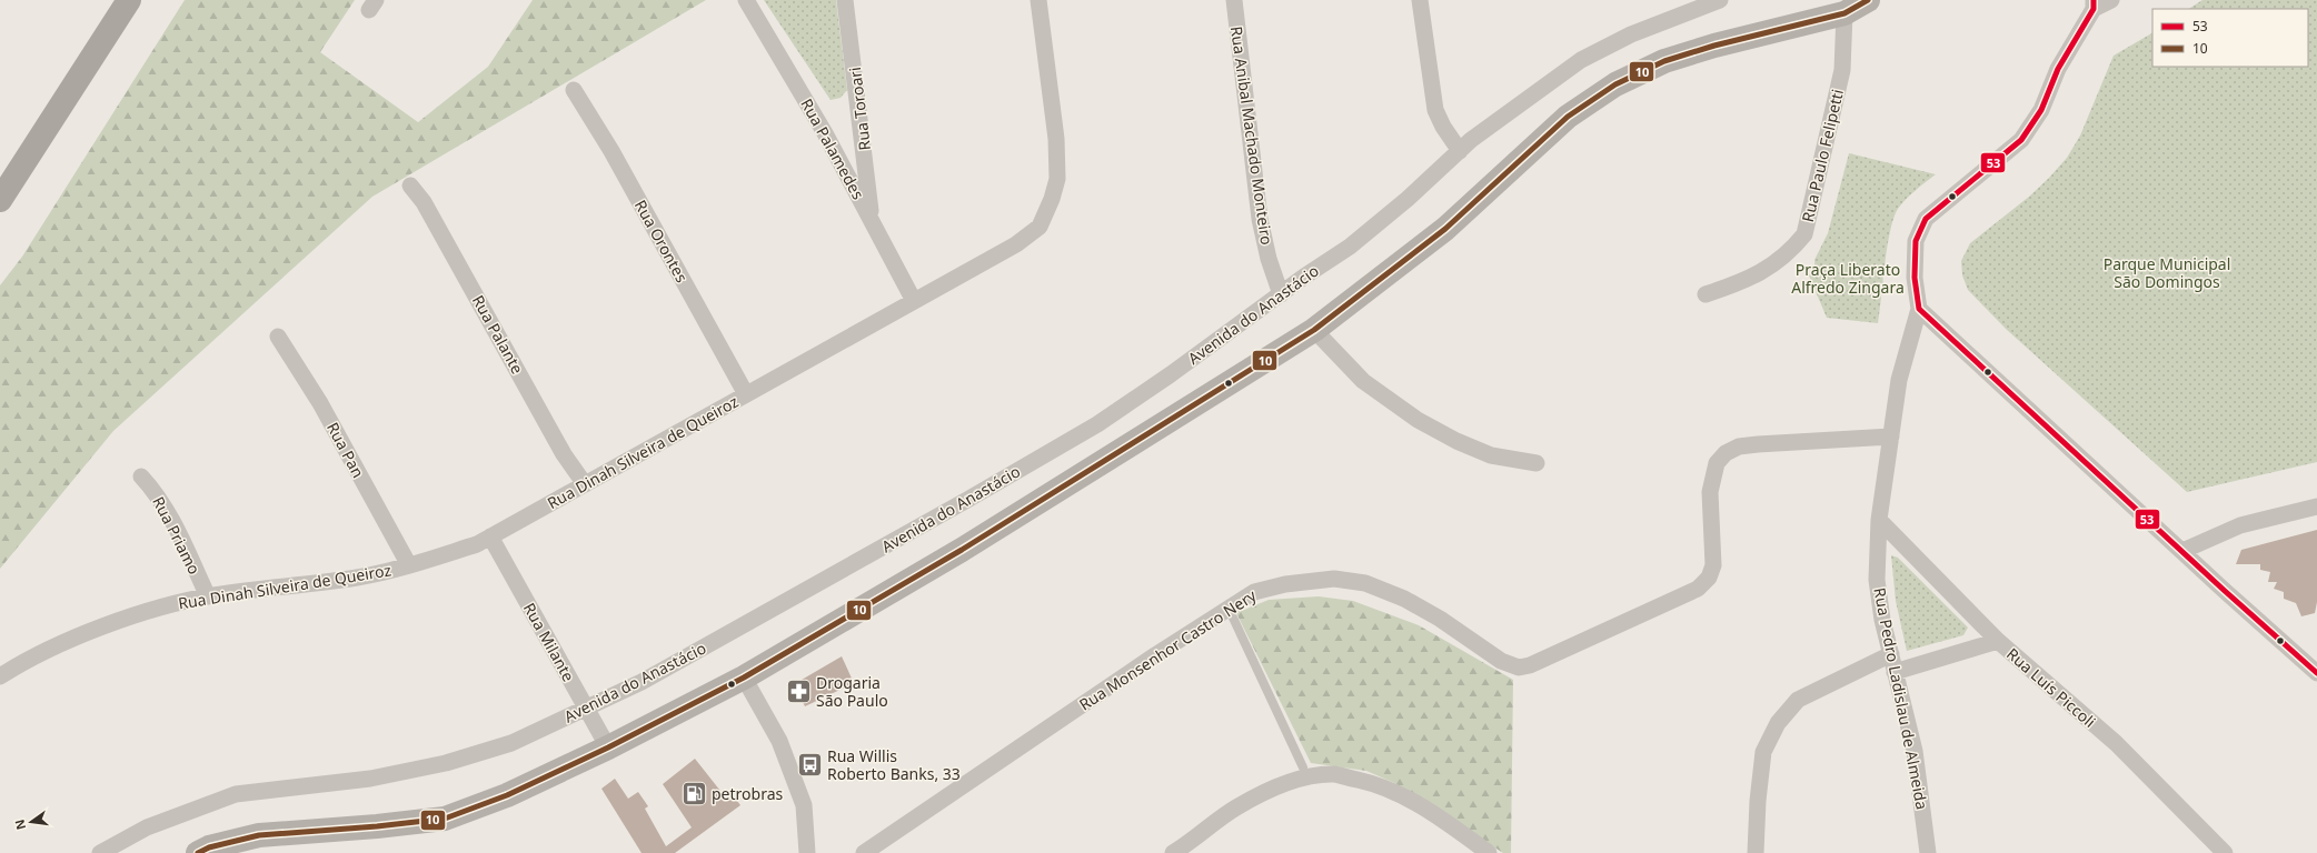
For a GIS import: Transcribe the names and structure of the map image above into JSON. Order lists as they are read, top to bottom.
{
  "streets": {
    "street": [
      "Rua Toroari",
      "Rua Anibal Machado Monteiro",
      "Rua Palamedes",
      "Rua Paulo Felipetti",
      "Rua Orontes",
      "Avenida do Anastácio",
      "Rua Palante",
      "Rua Pan",
      "Rua Dinah Silveira de Queiroz",
      "Rua Priamo",
      "Rua Milante",
      "Rua Monsenhor Castro Nery",
      "Rua Luís Piccoli",
      "Rua Pedro Ladislau de Almeida"
    ]
  },
  "crossings": [
    ["Rua Toroari", "Rua Palamedes"],
    ["Rua Anibal Machado Monteiro", "Avenida do Anastácio"],
    ["Rua Palamedes", "Rua Dinah Silveira de Queiroz"],
    ["Rua Orontes", "Rua Dinah Silveira de Queiroz"],
    ["Avenida do Anastácio", "Rua Milante"],
    ["Rua Palante", "Rua Dinah Silveira de Queiroz"],
    ["Rua Pan", "Rua Dinah Silveira de Queiroz"],
    ["Rua Dinah Silveira de Queiroz", "Rua Priamo"],
    ["Rua Dinah Silveira de Queiroz", "Rua Milante"],
    ["Rua Monsenhor Castro Nery", "Rua Pedro Ladislau de Almeida"],
    ["Rua Luís Piccoli", "Rua Pedro Ladislau de Almeida"]
  ],
  "parks": ["Parque Municipal São Domingos", "Praça Liberato Alfredo Zingara"],
  "places": {
    "pharmacy": ["Drogaria São Paulo"],
    "bus stop": ["Rua Willis Roberto Banks, 33"],
    "fuel station": ["petrobras"]
  },
  "lines": ["transit line 53", "transit line 10"],
  "legend": ["53", "10"],
  "north": "left"
}
